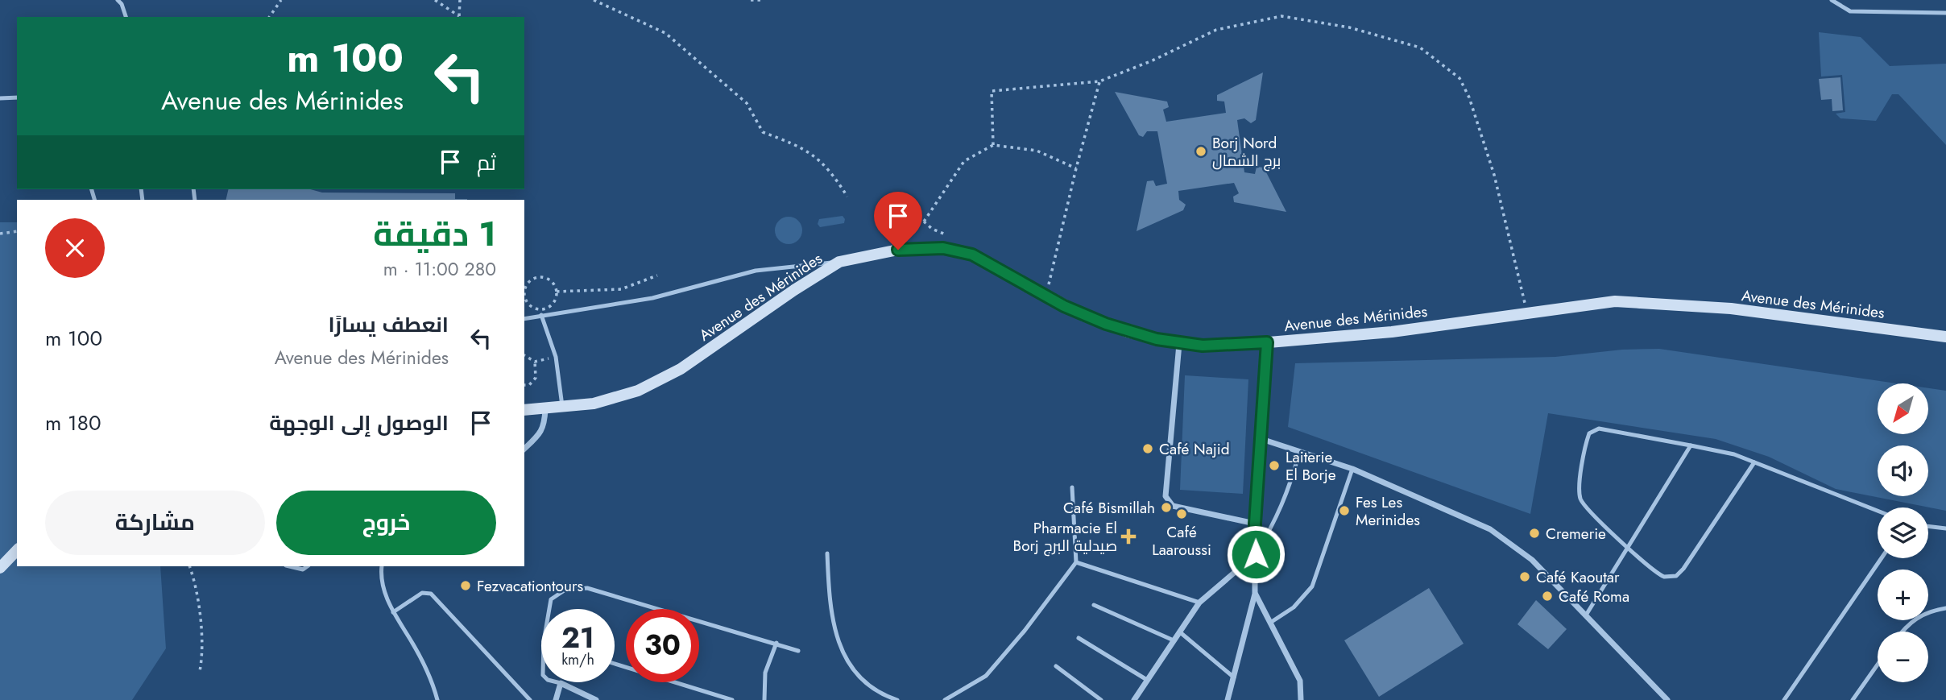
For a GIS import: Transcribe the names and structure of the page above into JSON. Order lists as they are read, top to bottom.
{
  "streets": {
    "main road": ["Avenue des Mérinides"]
  },
  "places": {
    "other": [
      "Borj Nord برج الشمال",
      "Café Najid",
      "Laiterie El Borje",
      "Café Bismillah",
      "Fes Les Merinides",
      "Café Laaroussi",
      "Cremerie",
      "Café Kaoutar",
      "Fezvacationtours",
      "Café Roma"
    ],
    "health": ["Pharmacie El Borj صيدلية البرج"]
  },
  "north": "bottom left",
  "page": {
    "turn": ["100 m", "Avenue des Mérinides"],
    "then": "ثم",
    "heading": ["1 دقيقة", "280 m · 11:00"],
    "list": [
      {
        "name": "انعطف يسارًا",
        "note": "Avenue des Mérinides",
        "value": "100 m"
      },
      {
        "name": "الوصول إلى الوجهة",
        "value": "180 m"
      }
    ],
    "map_buttons": ["+", "−"],
    "buttons": ["خروج", "مشاركة"],
    "speed": "21 km/h",
    "limit": "30"
  }
}
